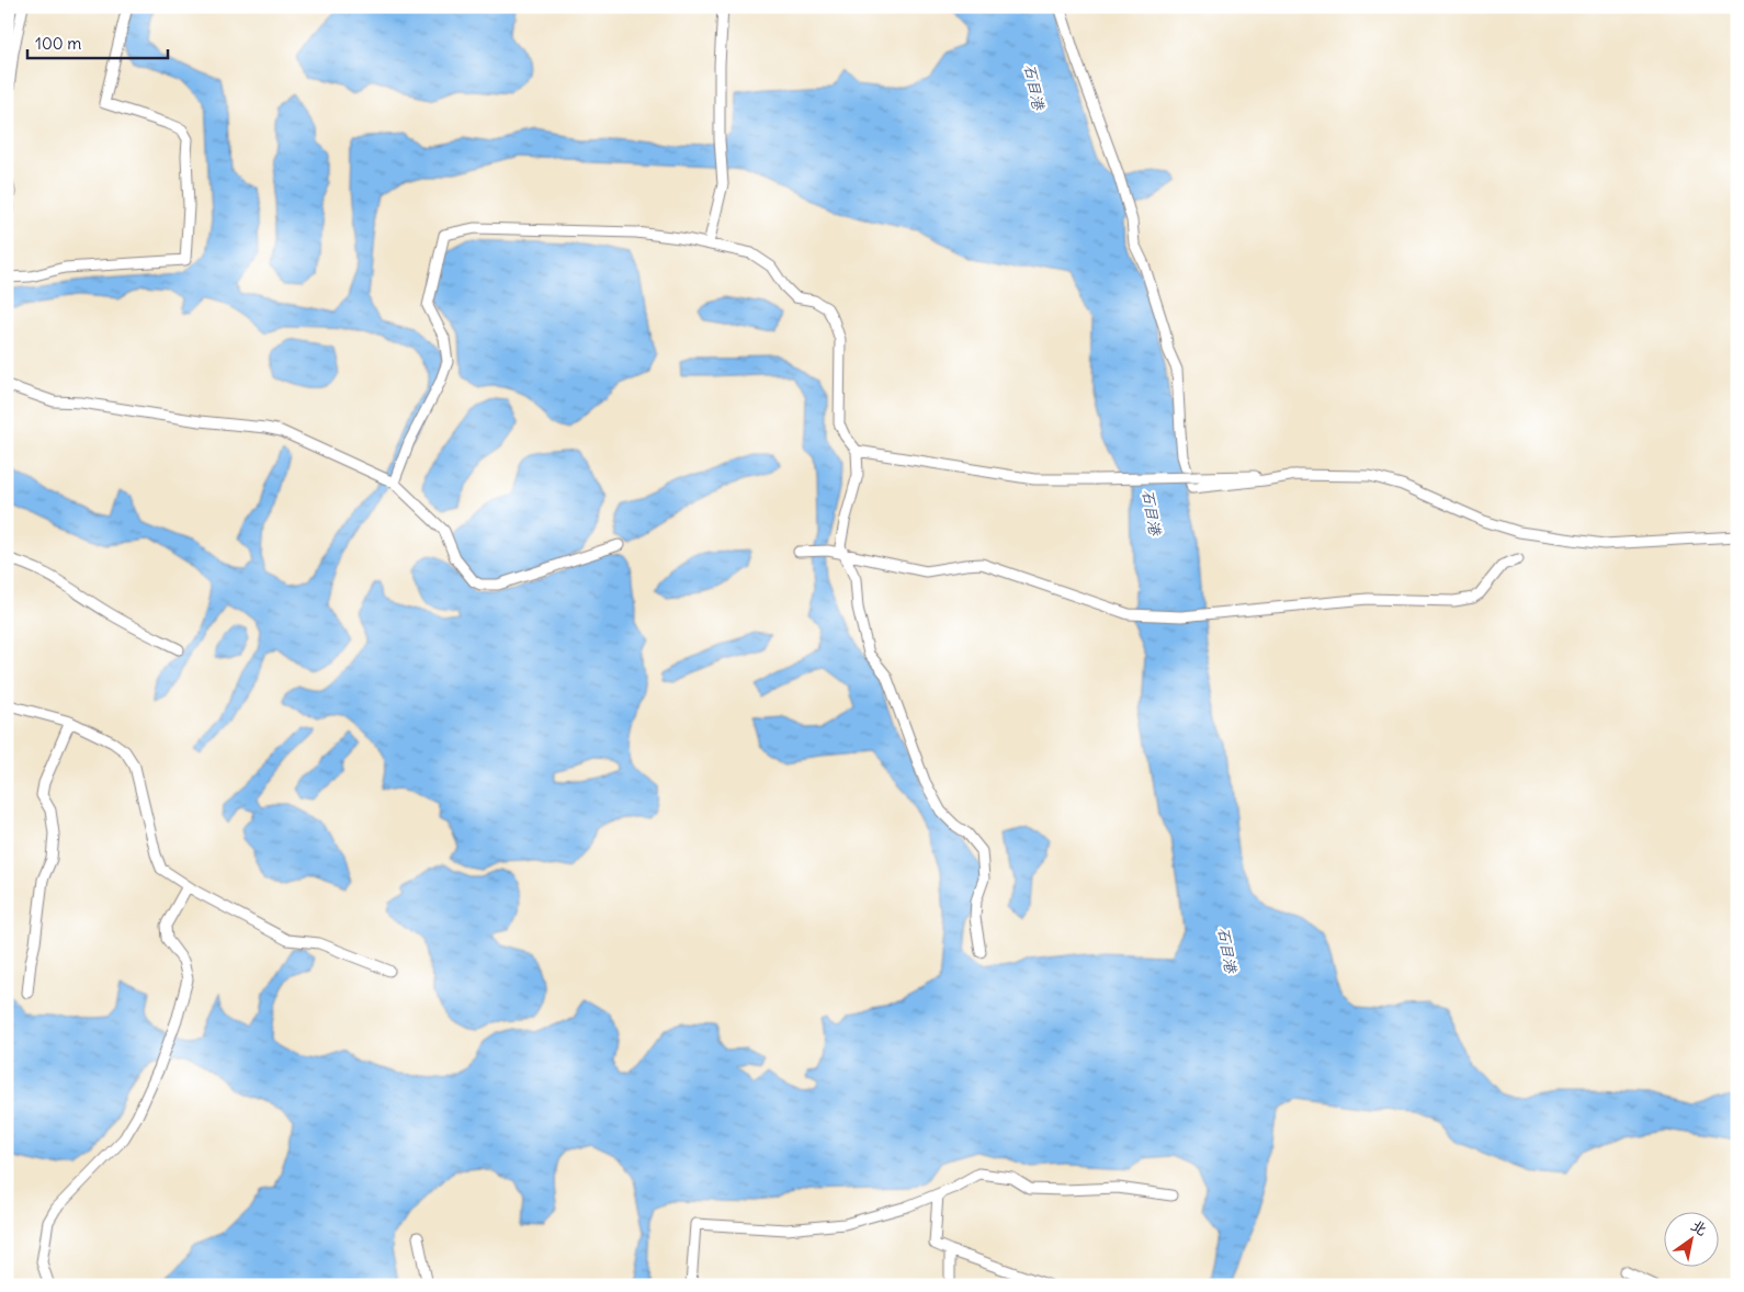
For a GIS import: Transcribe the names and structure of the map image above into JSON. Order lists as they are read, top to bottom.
{
  "water": ["石目港"],
  "scale_bar": "100 m",
  "north": "top right"
}
